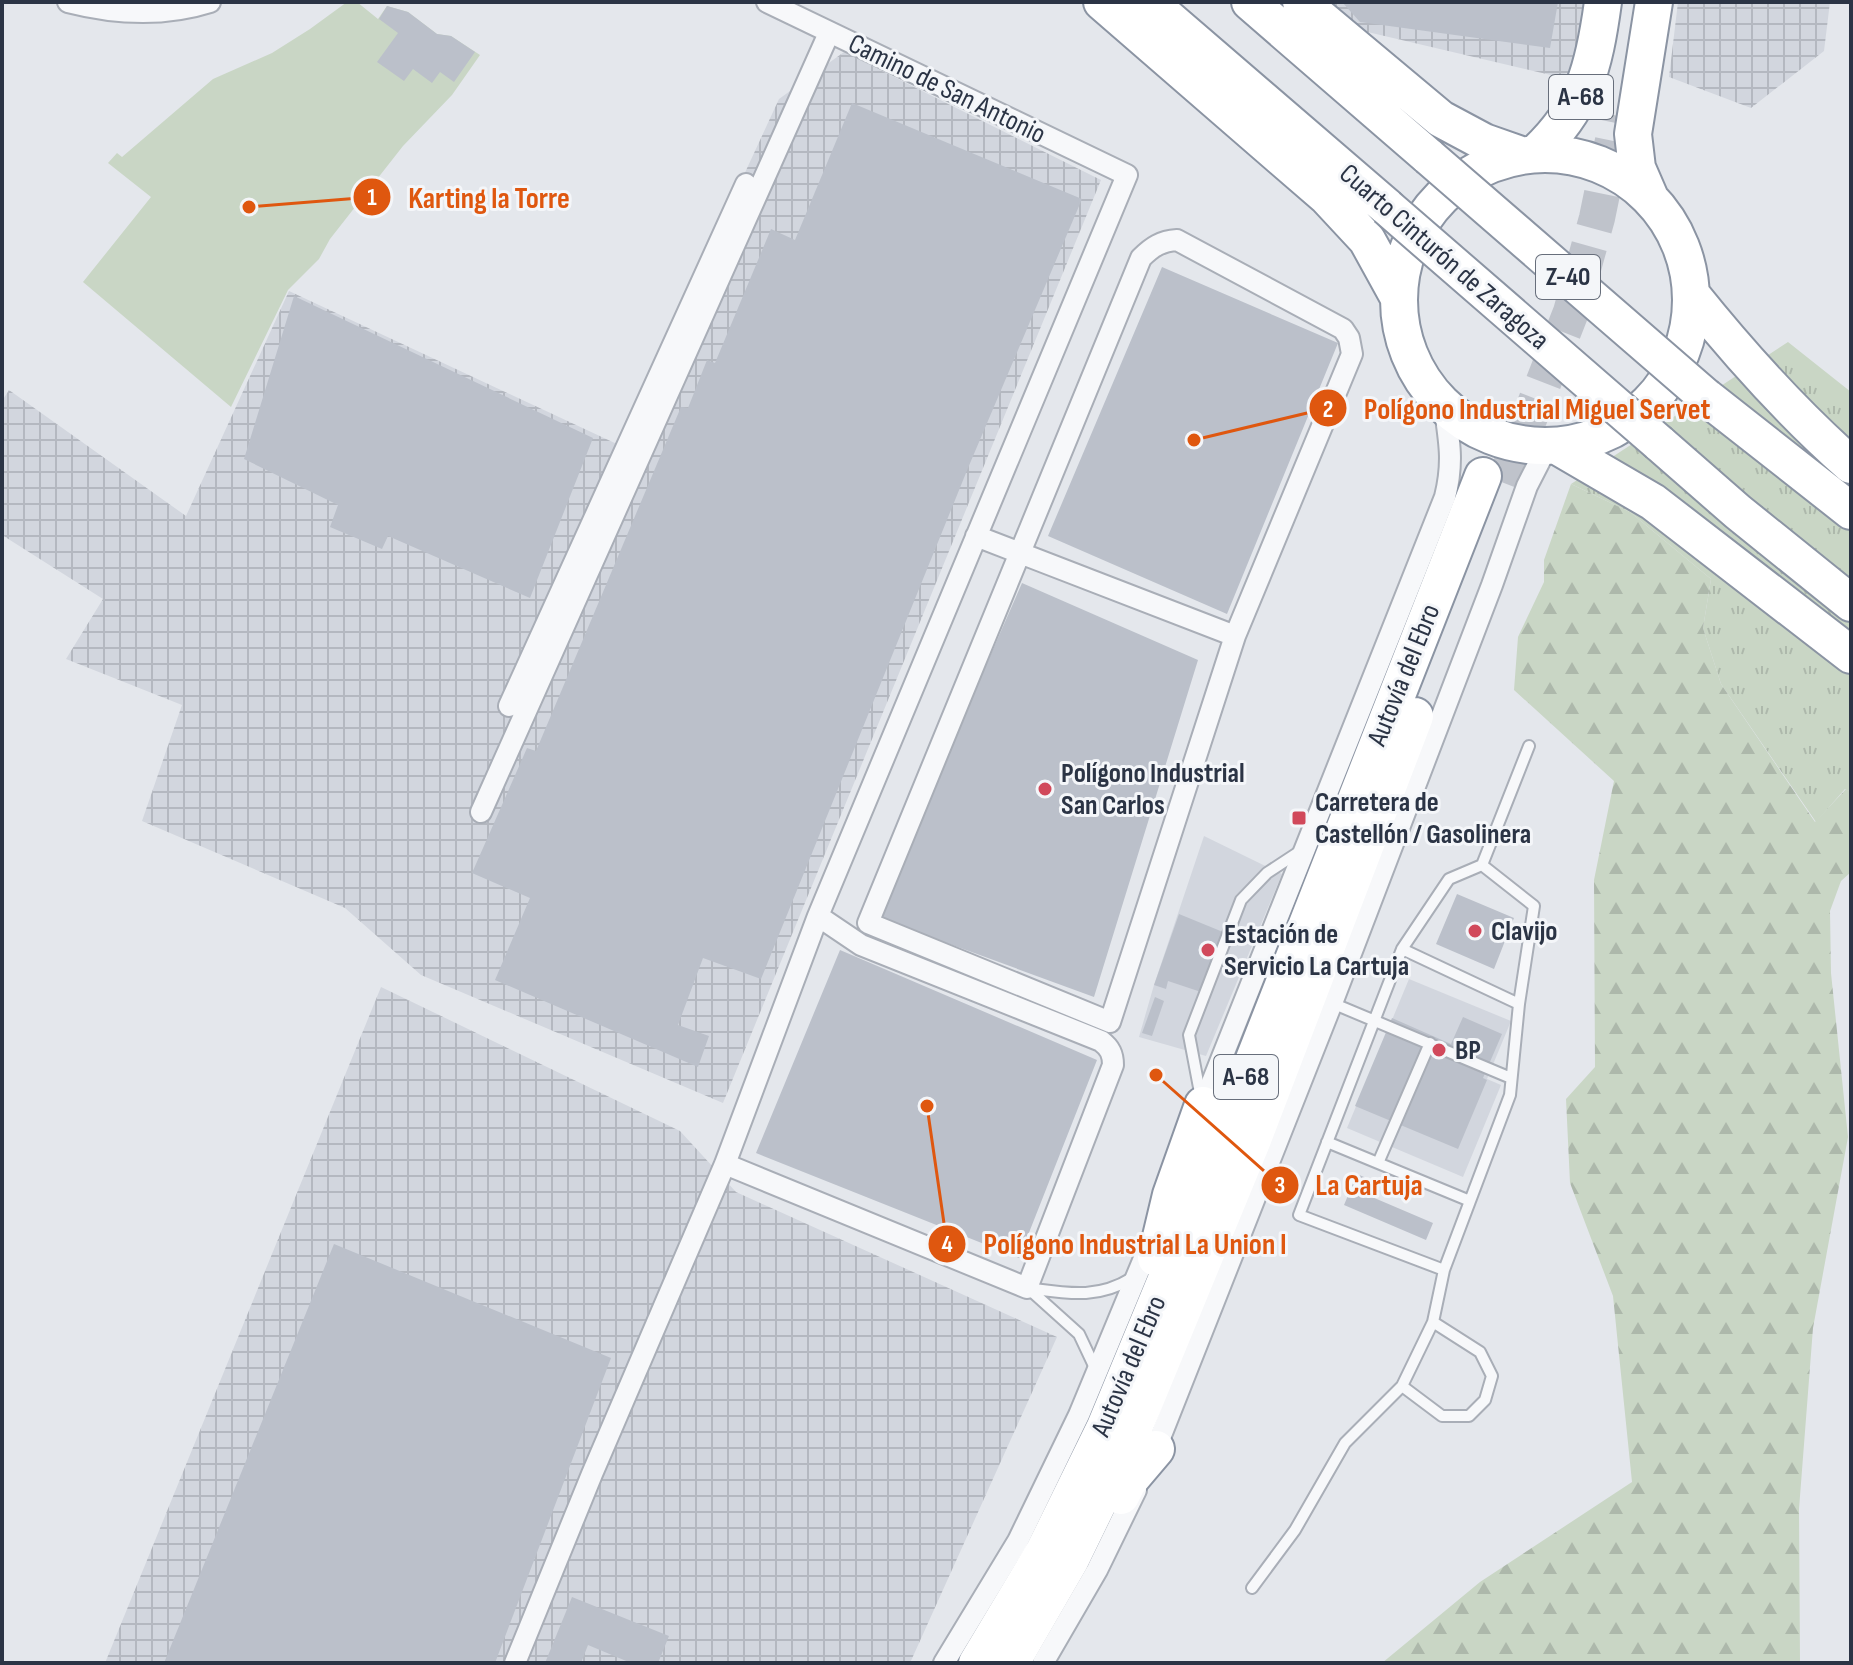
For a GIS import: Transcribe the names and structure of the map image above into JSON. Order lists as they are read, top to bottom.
{
  "streets": {
    "highway": [
      "A-68",
      "Cuarto Cinturón de Zaragoza",
      "Z-40",
      "Autovía del Ebro"
    ],
    "street": ["Camino de San Antonio"]
  },
  "places": {
    "other": [
      "Karting la Torre",
      "Polígono Industrial Miguel Servet",
      "Polígono Industrial San Carlos",
      "Clavijo",
      "Estación de Servicio La Cartuja",
      "BP",
      "La Cartuja",
      "Polígono Industrial La Union I"
    ],
    "transit": ["Carretera de Castellón / Gasolinera"]
  }
}
